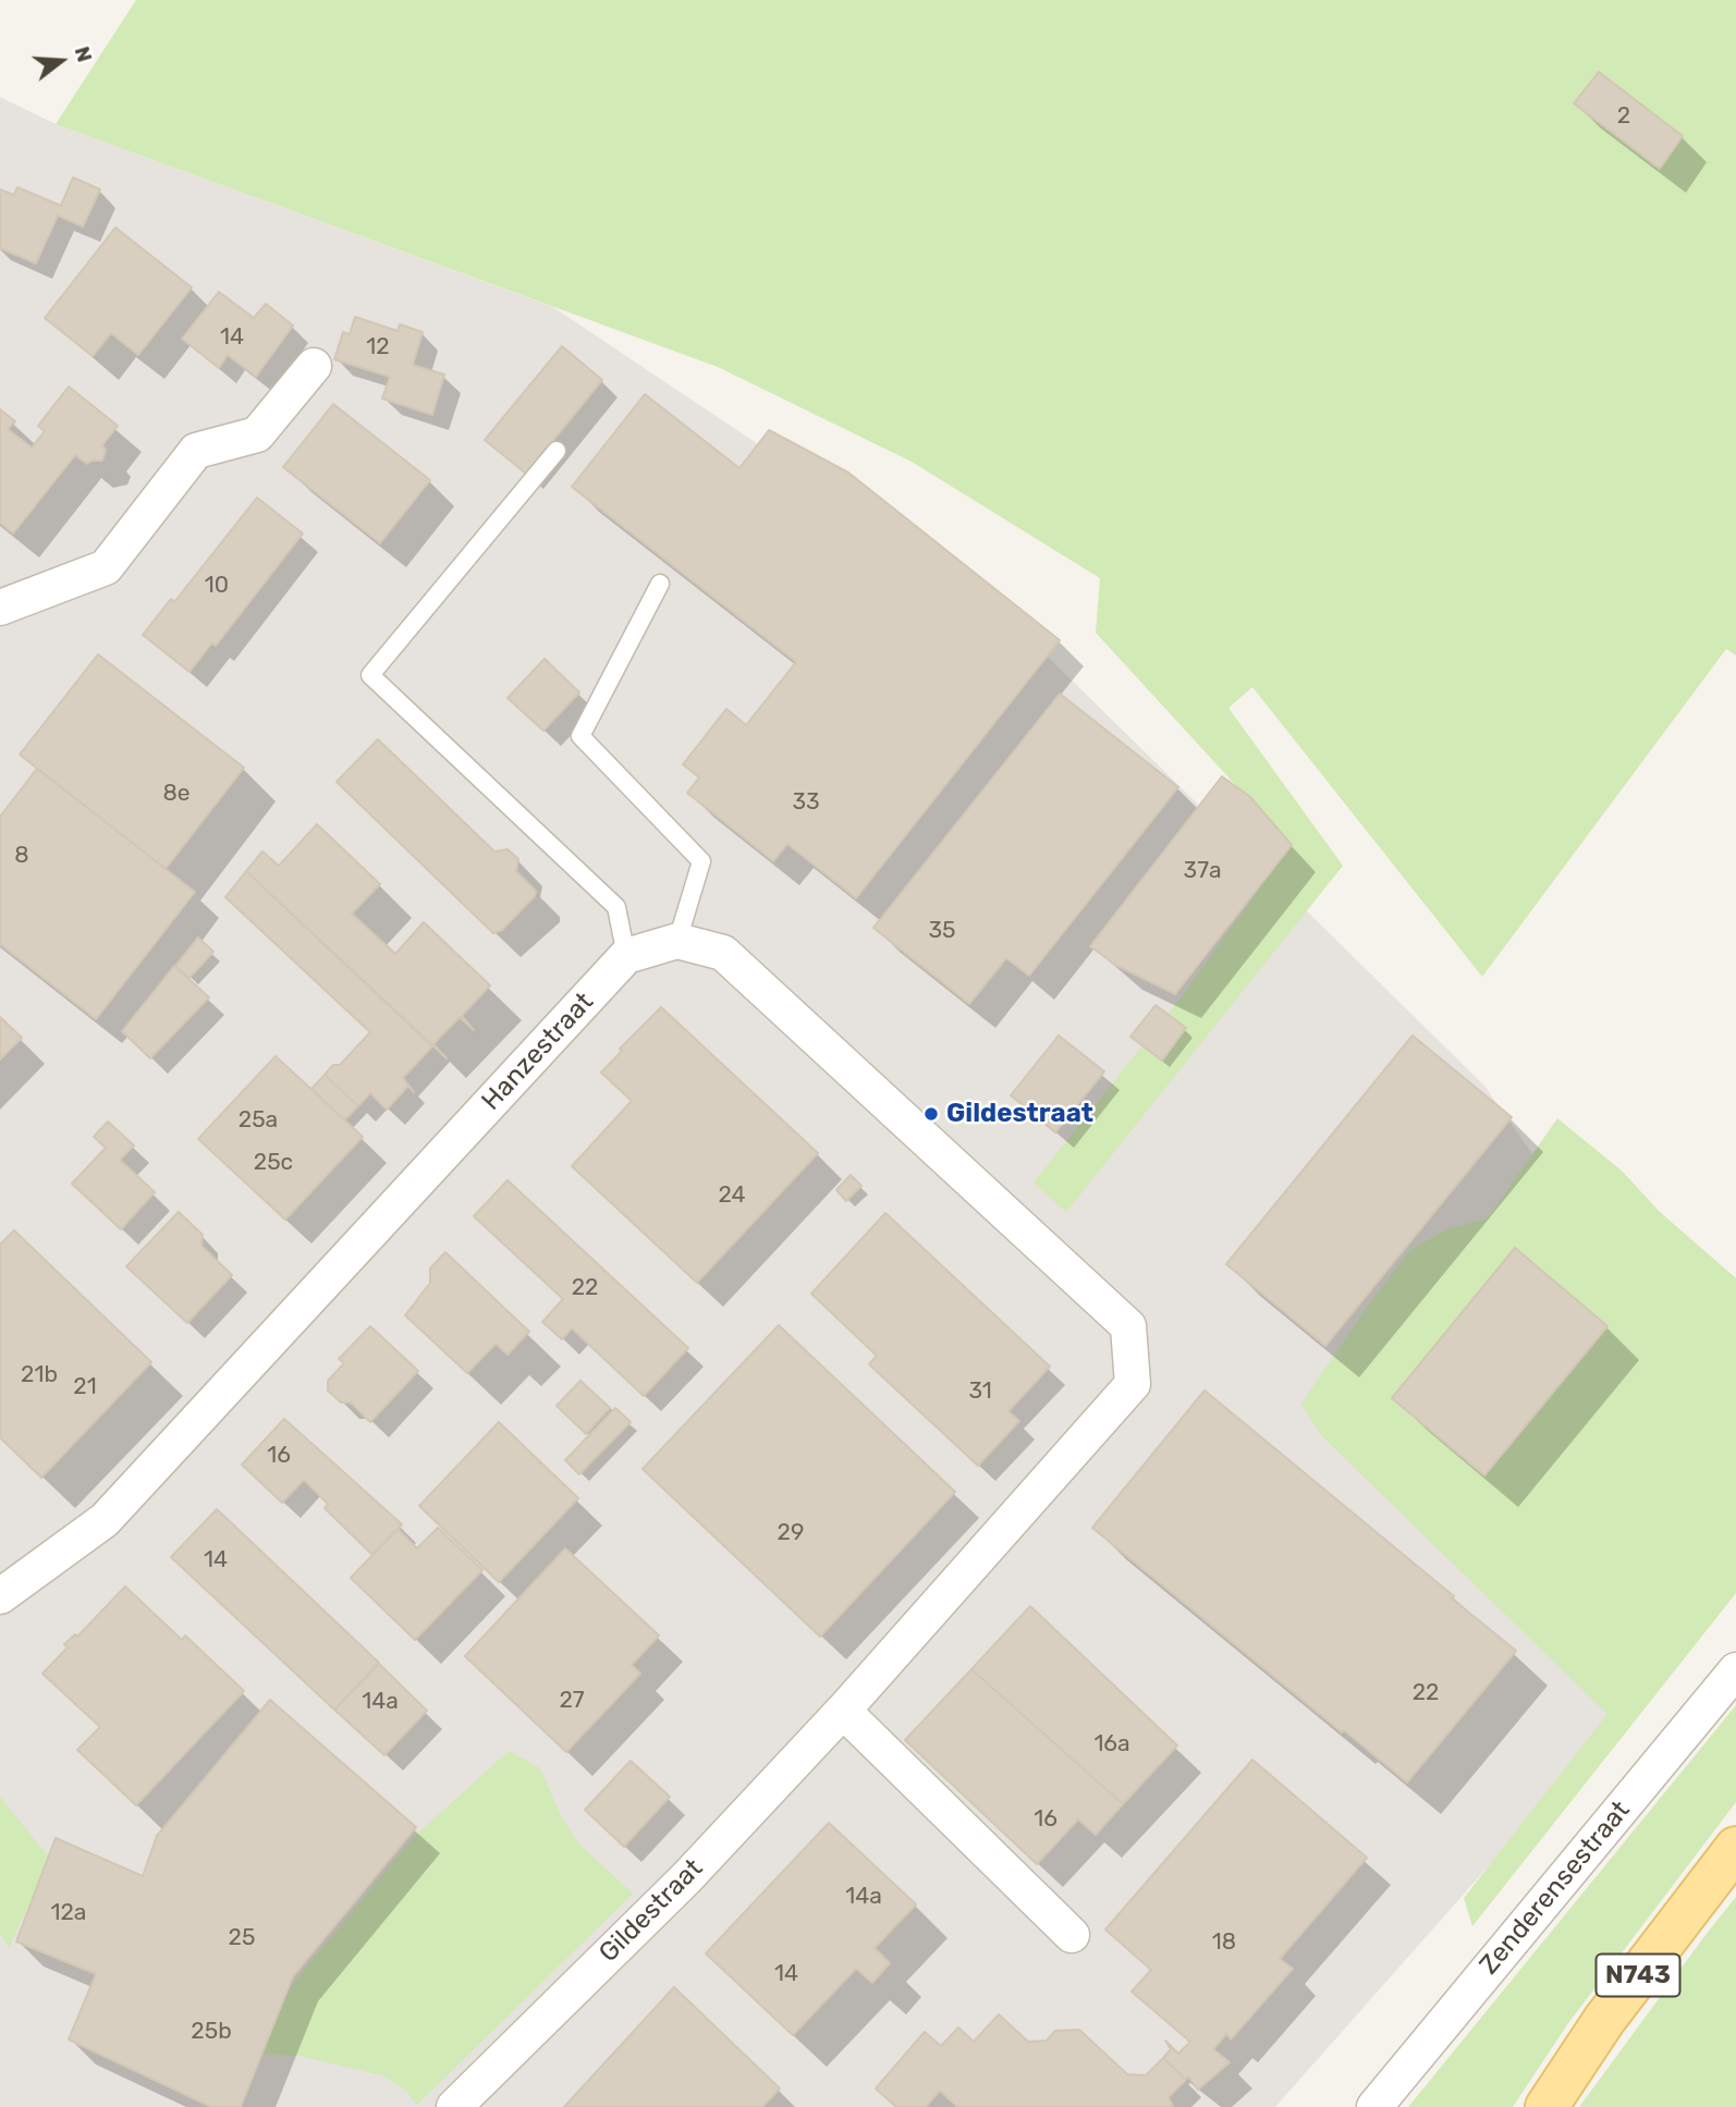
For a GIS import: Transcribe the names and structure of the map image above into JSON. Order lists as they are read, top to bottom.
{
  "streets": {
    "main road": ["N743"],
    "street": ["Hanzestraat", "Zenderensestraat", "Gildestraat"]
  },
  "places": ["Gildestraat"],
  "house_numbers": [
    "2",
    "14",
    "12",
    "10",
    "8e",
    "33",
    "8",
    "37a",
    "35",
    "25a",
    "25c",
    "24",
    "22",
    "21b",
    "21",
    "31",
    "16",
    "29",
    "14",
    "22",
    "27",
    "14a",
    "16a",
    "16",
    "14a",
    "12a",
    "25",
    "18",
    "14",
    "25b"
  ],
  "north": "right"
}
